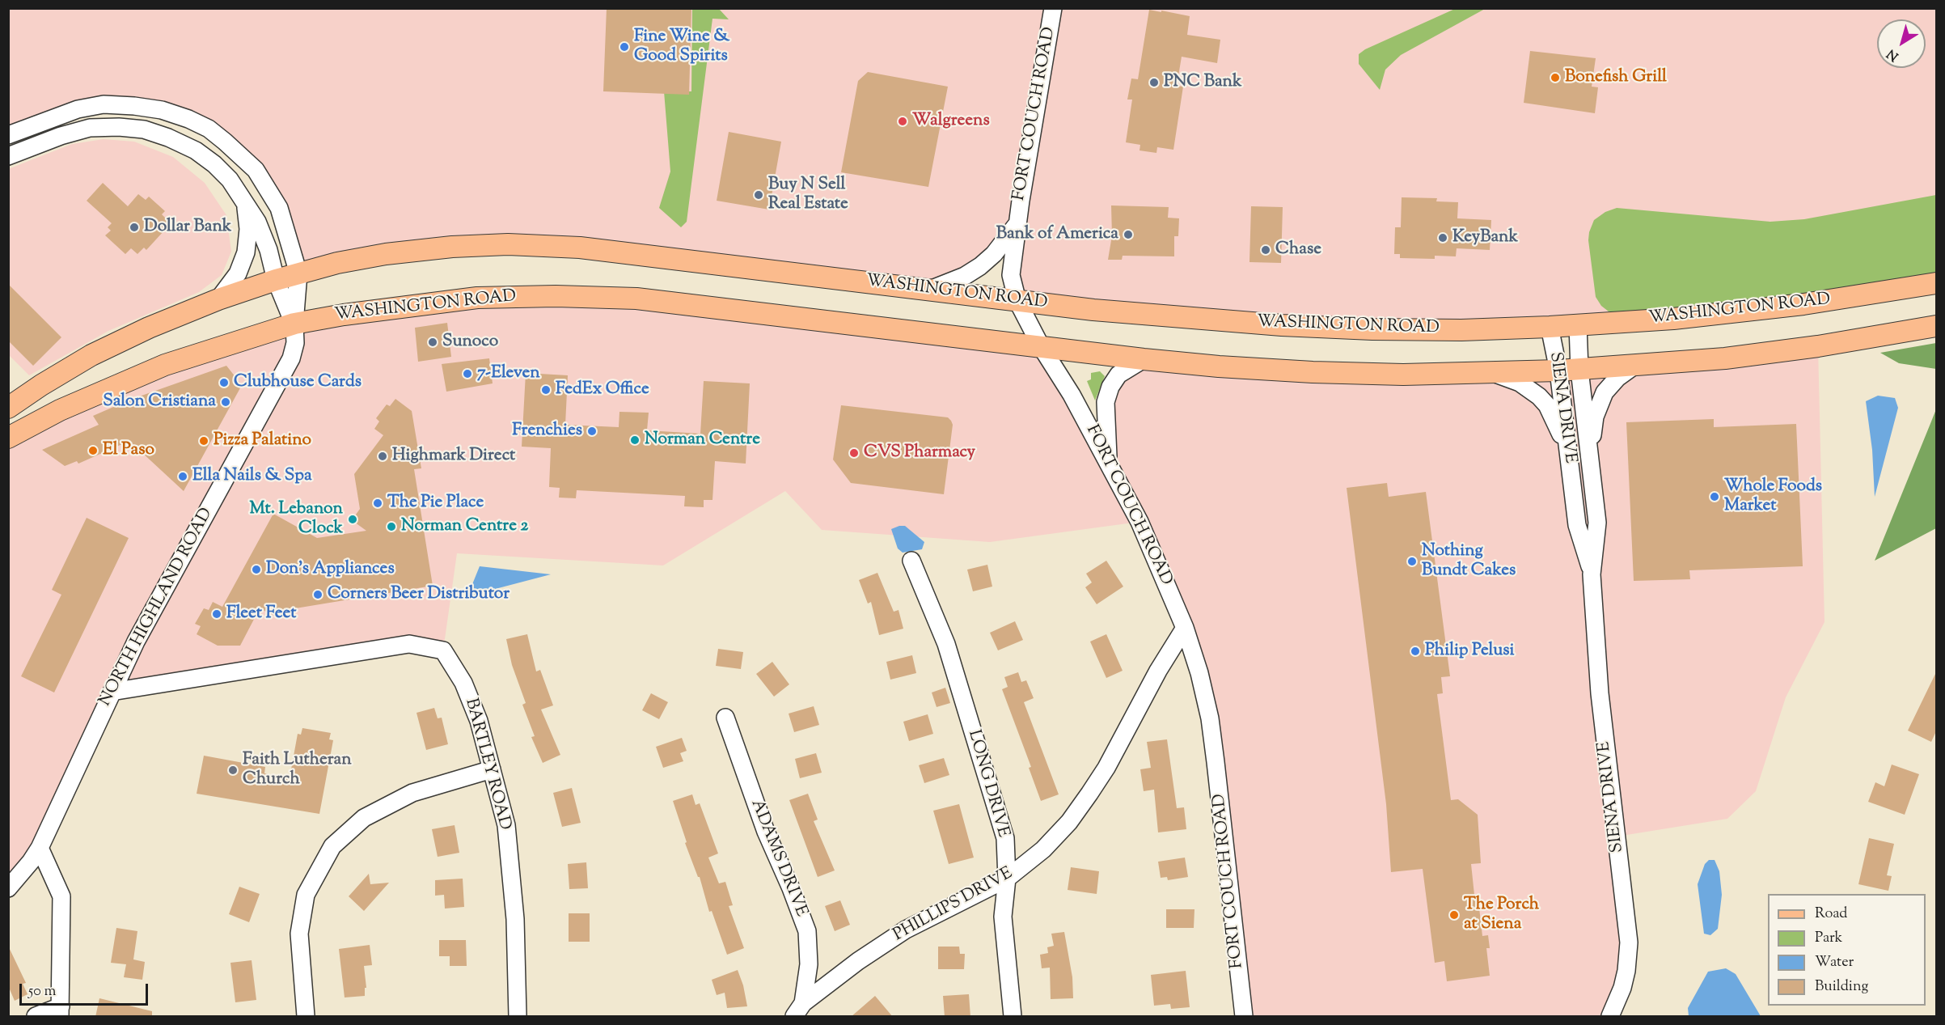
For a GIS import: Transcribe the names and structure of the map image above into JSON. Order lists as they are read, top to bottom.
{
  "streets": {
    "main road": ["WASHINGTON ROAD"],
    "street": [
      "FORT COUCH ROAD",
      "SIENA DRIVE",
      "NORTH HIGHLAND ROAD",
      "BARTLEY ROAD",
      "LONG DRIVE",
      "ADAMS DRIVE",
      "PHILLIPS DRIVE"
    ]
  },
  "crossings": [
    ["FORT COUCH ROAD", "WASHINGTON ROAD"],
    ["FORT COUCH ROAD", "PHILLIPS DRIVE"],
    ["WASHINGTON ROAD", "SIENA DRIVE"],
    ["WASHINGTON ROAD", "NORTH HIGHLAND ROAD"],
    ["NORTH HIGHLAND ROAD", "BARTLEY ROAD"],
    ["LONG DRIVE", "PHILLIPS DRIVE"],
    ["ADAMS DRIVE", "PHILLIPS DRIVE"]
  ],
  "places": [
    "Fine Wine & Good Spirits",
    "Bonefish Grill",
    "PNC Bank",
    "Walgreens",
    "Buy N Sell Real Estate",
    "Dollar Bank",
    "Bank of America",
    "KeyBank",
    "Chase",
    "Sunoco",
    "7-Eleven",
    "Clubhouse Cards",
    "FedEx Office",
    "Salon Cristiana",
    "Frenchies",
    "Norman Centre",
    "Pizza Palatino",
    "El Paso",
    "CVS Pharmacy",
    "Highmark Direct",
    "Ella Nails & Spa",
    "Whole Foods Market",
    "The Pie Place",
    "Mt. Lebanon Clock",
    "Norman Centre 2",
    "Nothing Bundt Cakes",
    "Don's Appliances",
    "Corners Beer Distributor",
    "Fleet Feet",
    "Philip Pelusi",
    "Faith Lutheran Church",
    "The Porch at Siena"
  ],
  "legend": [
    "Road",
    "Park",
    "Water",
    "Building"
  ],
  "scale_bar": "50 m",
  "north": "bottom left"
}
